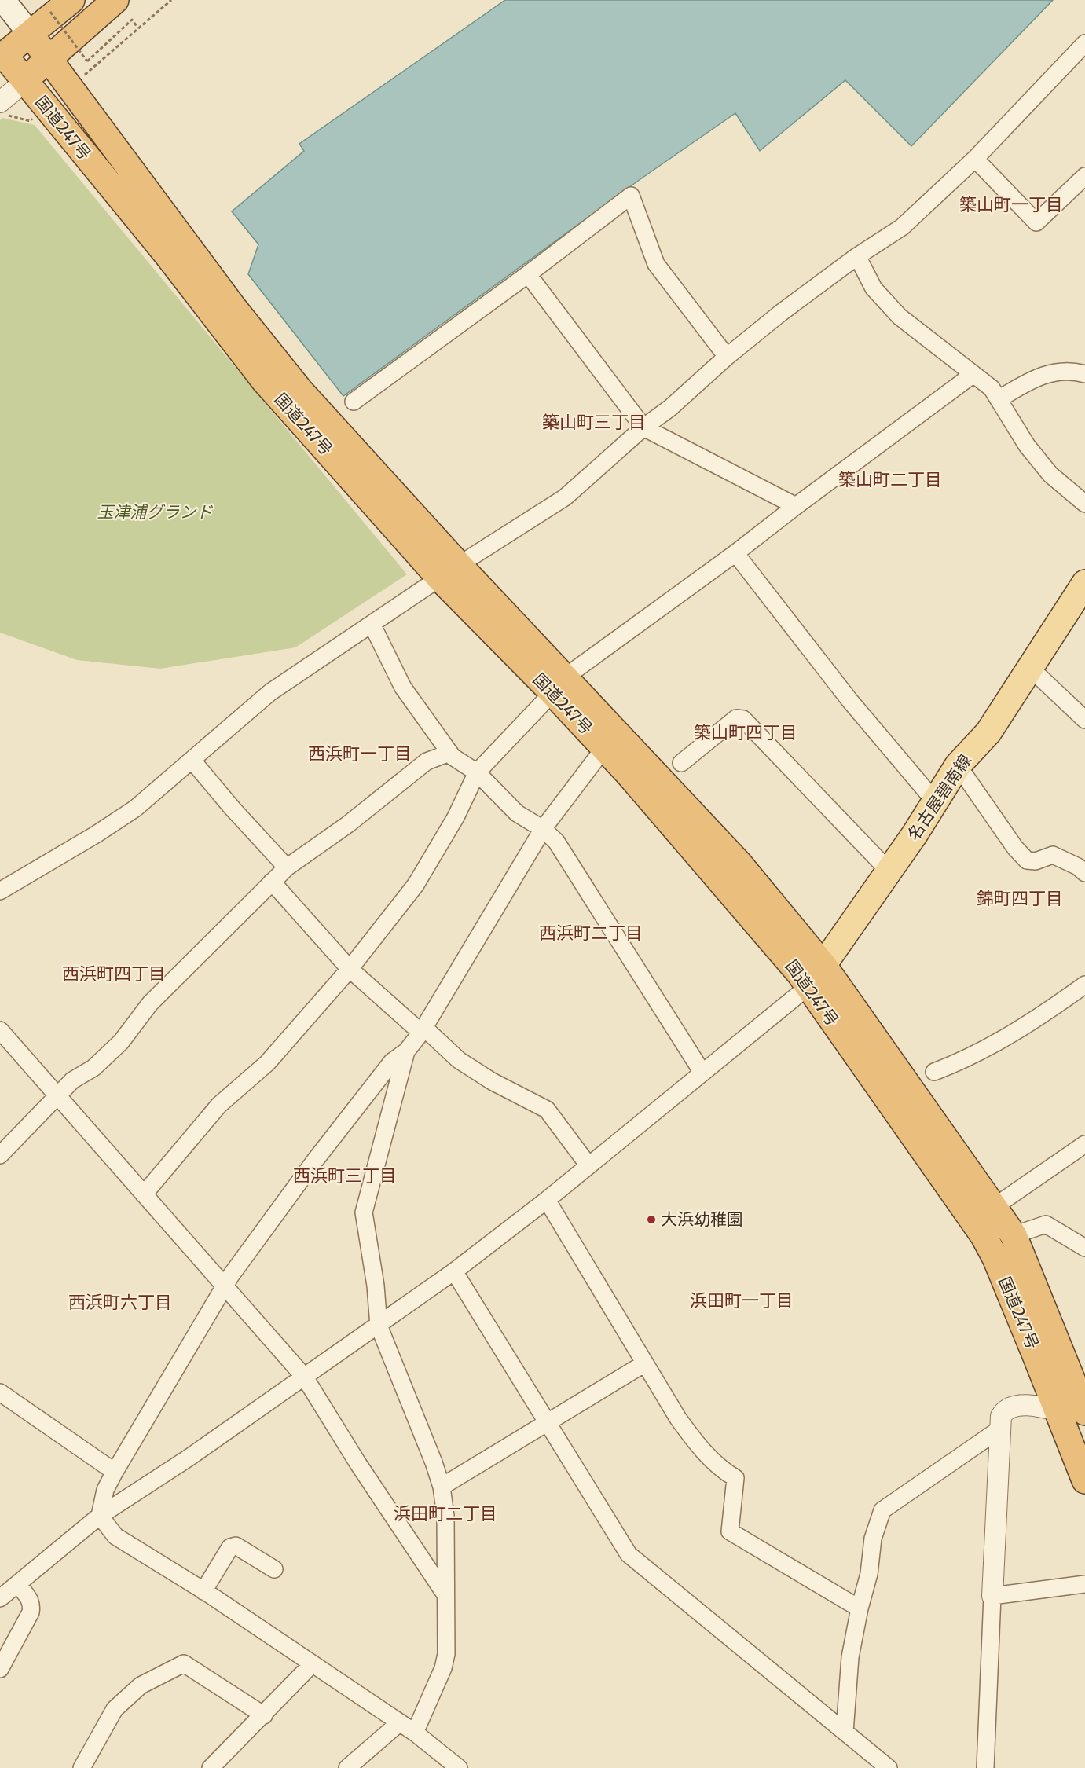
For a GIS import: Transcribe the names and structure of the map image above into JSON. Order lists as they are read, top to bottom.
{
  "streets": {
    "highway": ["国道247号"],
    "main road": ["名古屋碧南線"]
  },
  "crossings": [
    ["国道247号", "名古屋碧南線"]
  ],
  "districts": [
    "築山町一丁目",
    "築山町三丁目",
    "築山町二丁目",
    "築山町四丁目",
    "西浜町一丁目",
    "錦町四丁目",
    "西浜町二丁目",
    "西浜町四丁目",
    "西浜町三丁目",
    "浜田町一丁目",
    "西浜町六丁目",
    "浜田町二丁目"
  ],
  "parks": ["玉津浦グランド"],
  "places": ["大浜幼稚園"]
}
